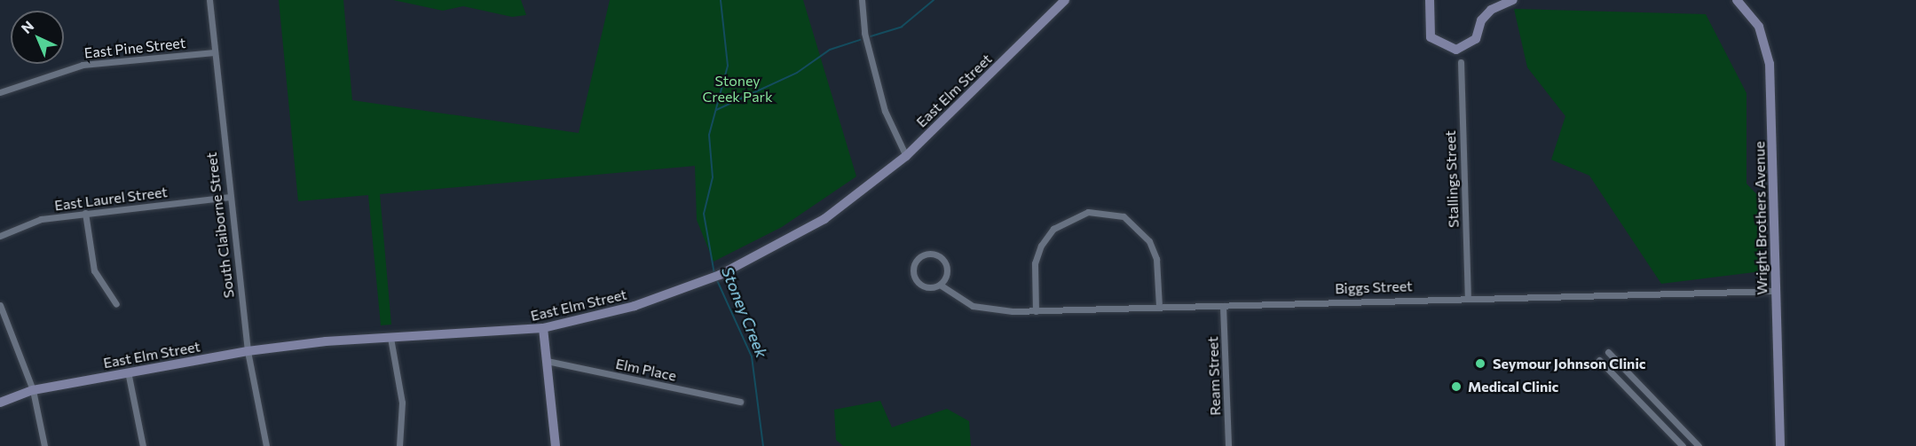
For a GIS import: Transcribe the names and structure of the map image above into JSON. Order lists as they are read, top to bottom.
{
  "streets": {
    "street": [
      "East Pine Street",
      "East Elm Street",
      "Stallings Street",
      "East Laurel Street",
      "Wright Brothers Avenue",
      "South Claiborne Street",
      "Biggs Street",
      "Elm Place",
      "Ream Street"
    ]
  },
  "crossings": [
    ["East Pine Street", "South Claiborne Street"],
    ["East Elm Street", "South Claiborne Street"],
    ["Stallings Street", "Biggs Street"],
    ["East Laurel Street", "South Claiborne Street"],
    ["Wright Brothers Avenue", "Biggs Street"],
    ["Biggs Street", "Ream Street"]
  ],
  "water": ["Stoney Creek"],
  "parks": ["Stoney Creek Park"],
  "places": ["Seymour Johnson Clinic", "Medical Clinic"],
  "north": "top left"
}
